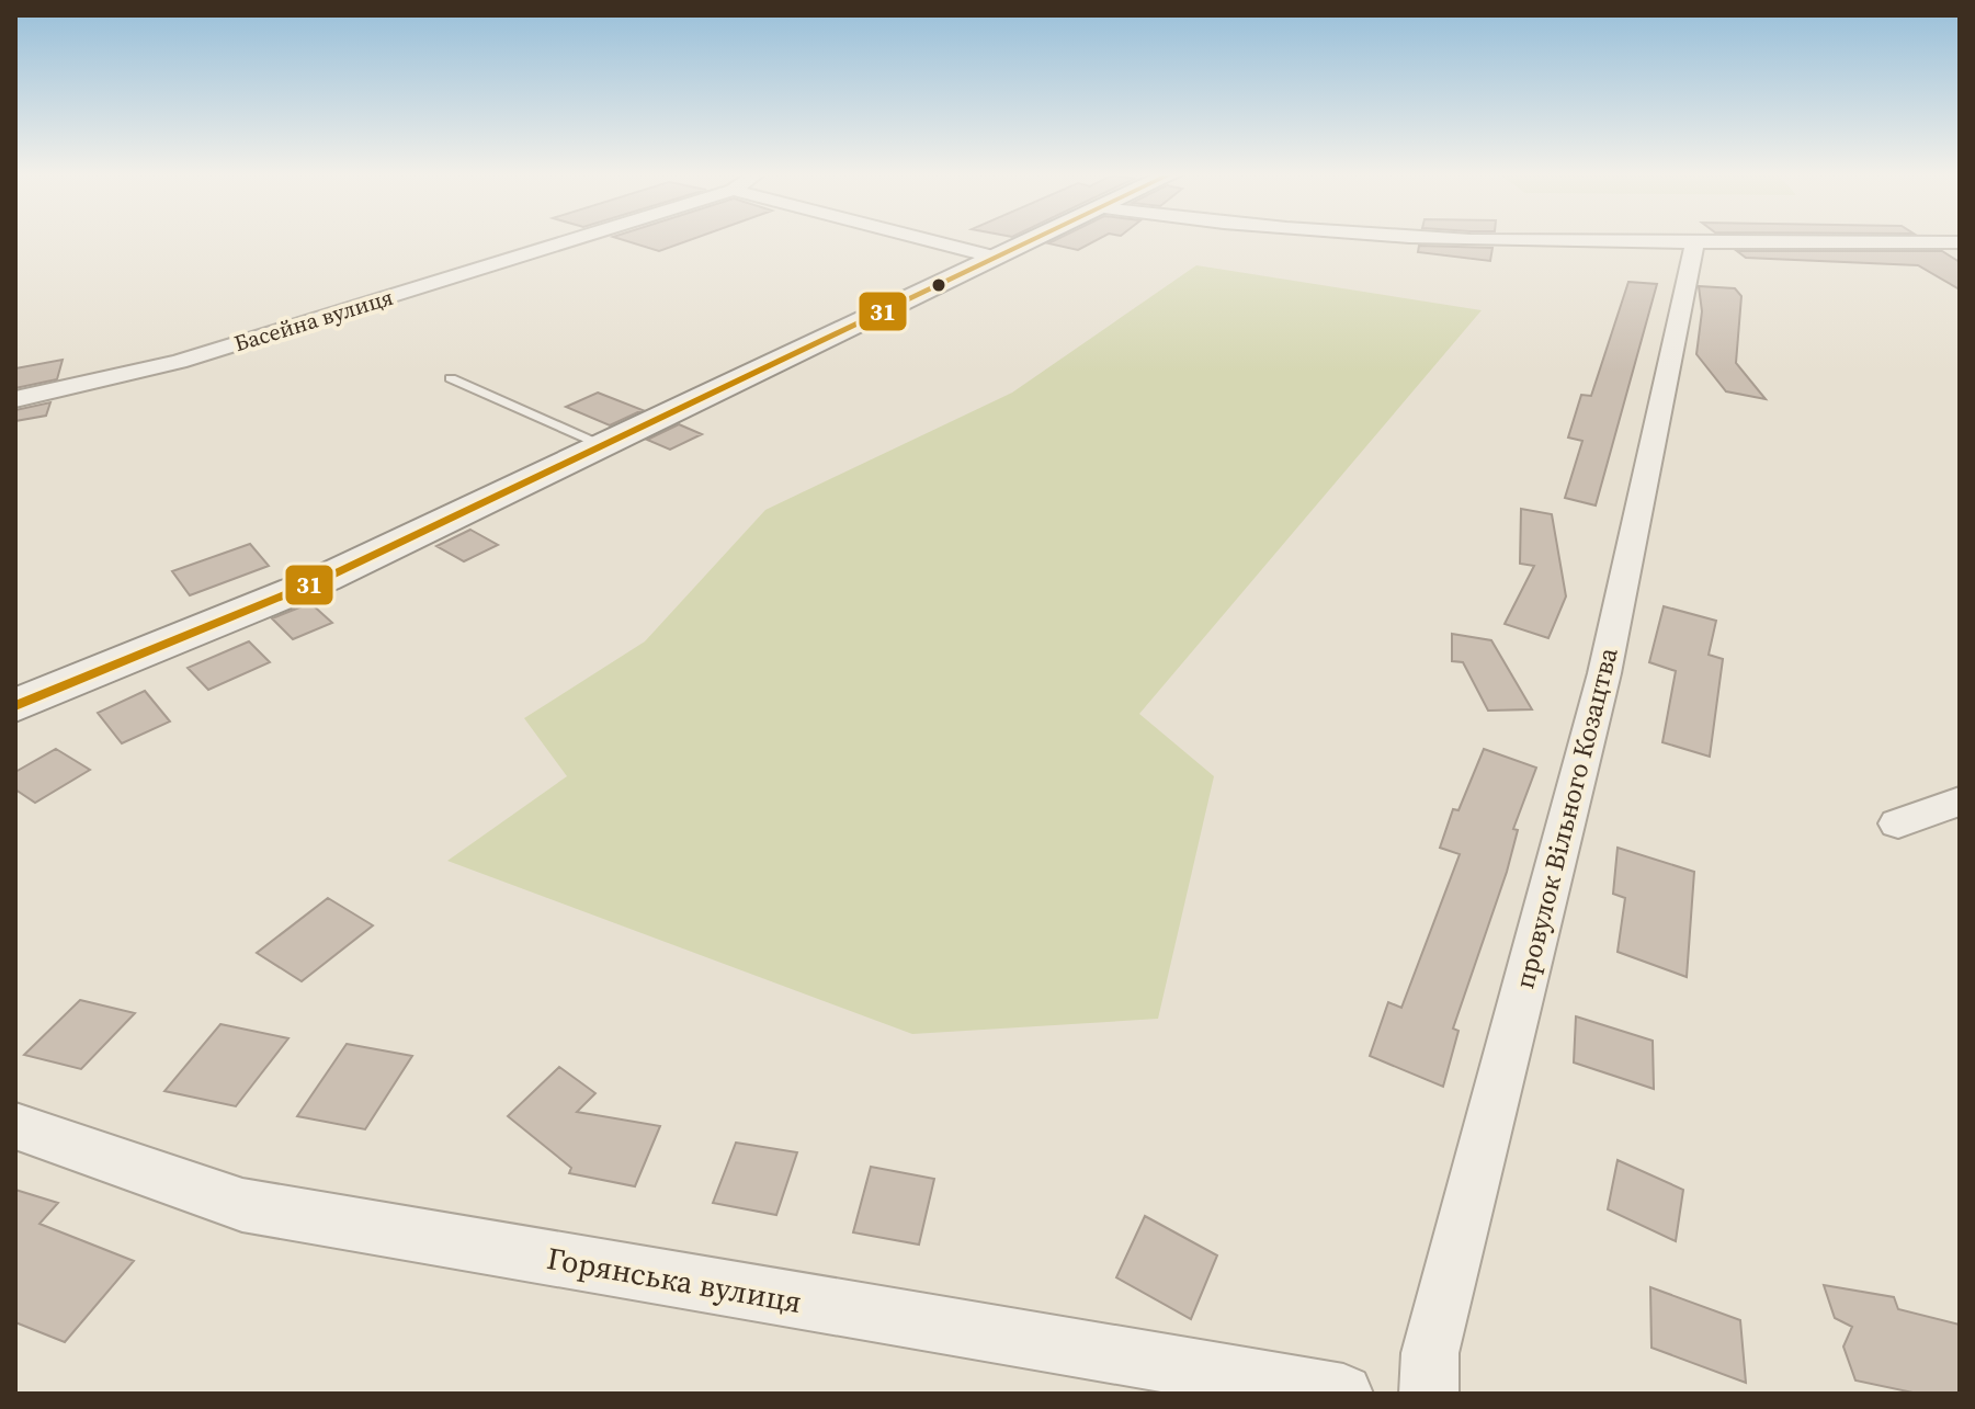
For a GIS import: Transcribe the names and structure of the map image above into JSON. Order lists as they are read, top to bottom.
{
  "streets": {
    "street": ["Басейна вулиця", "провулок Вільного Козацтва", "Горянська вулиця"]
  },
  "lines": ["transit line 31"]
}
